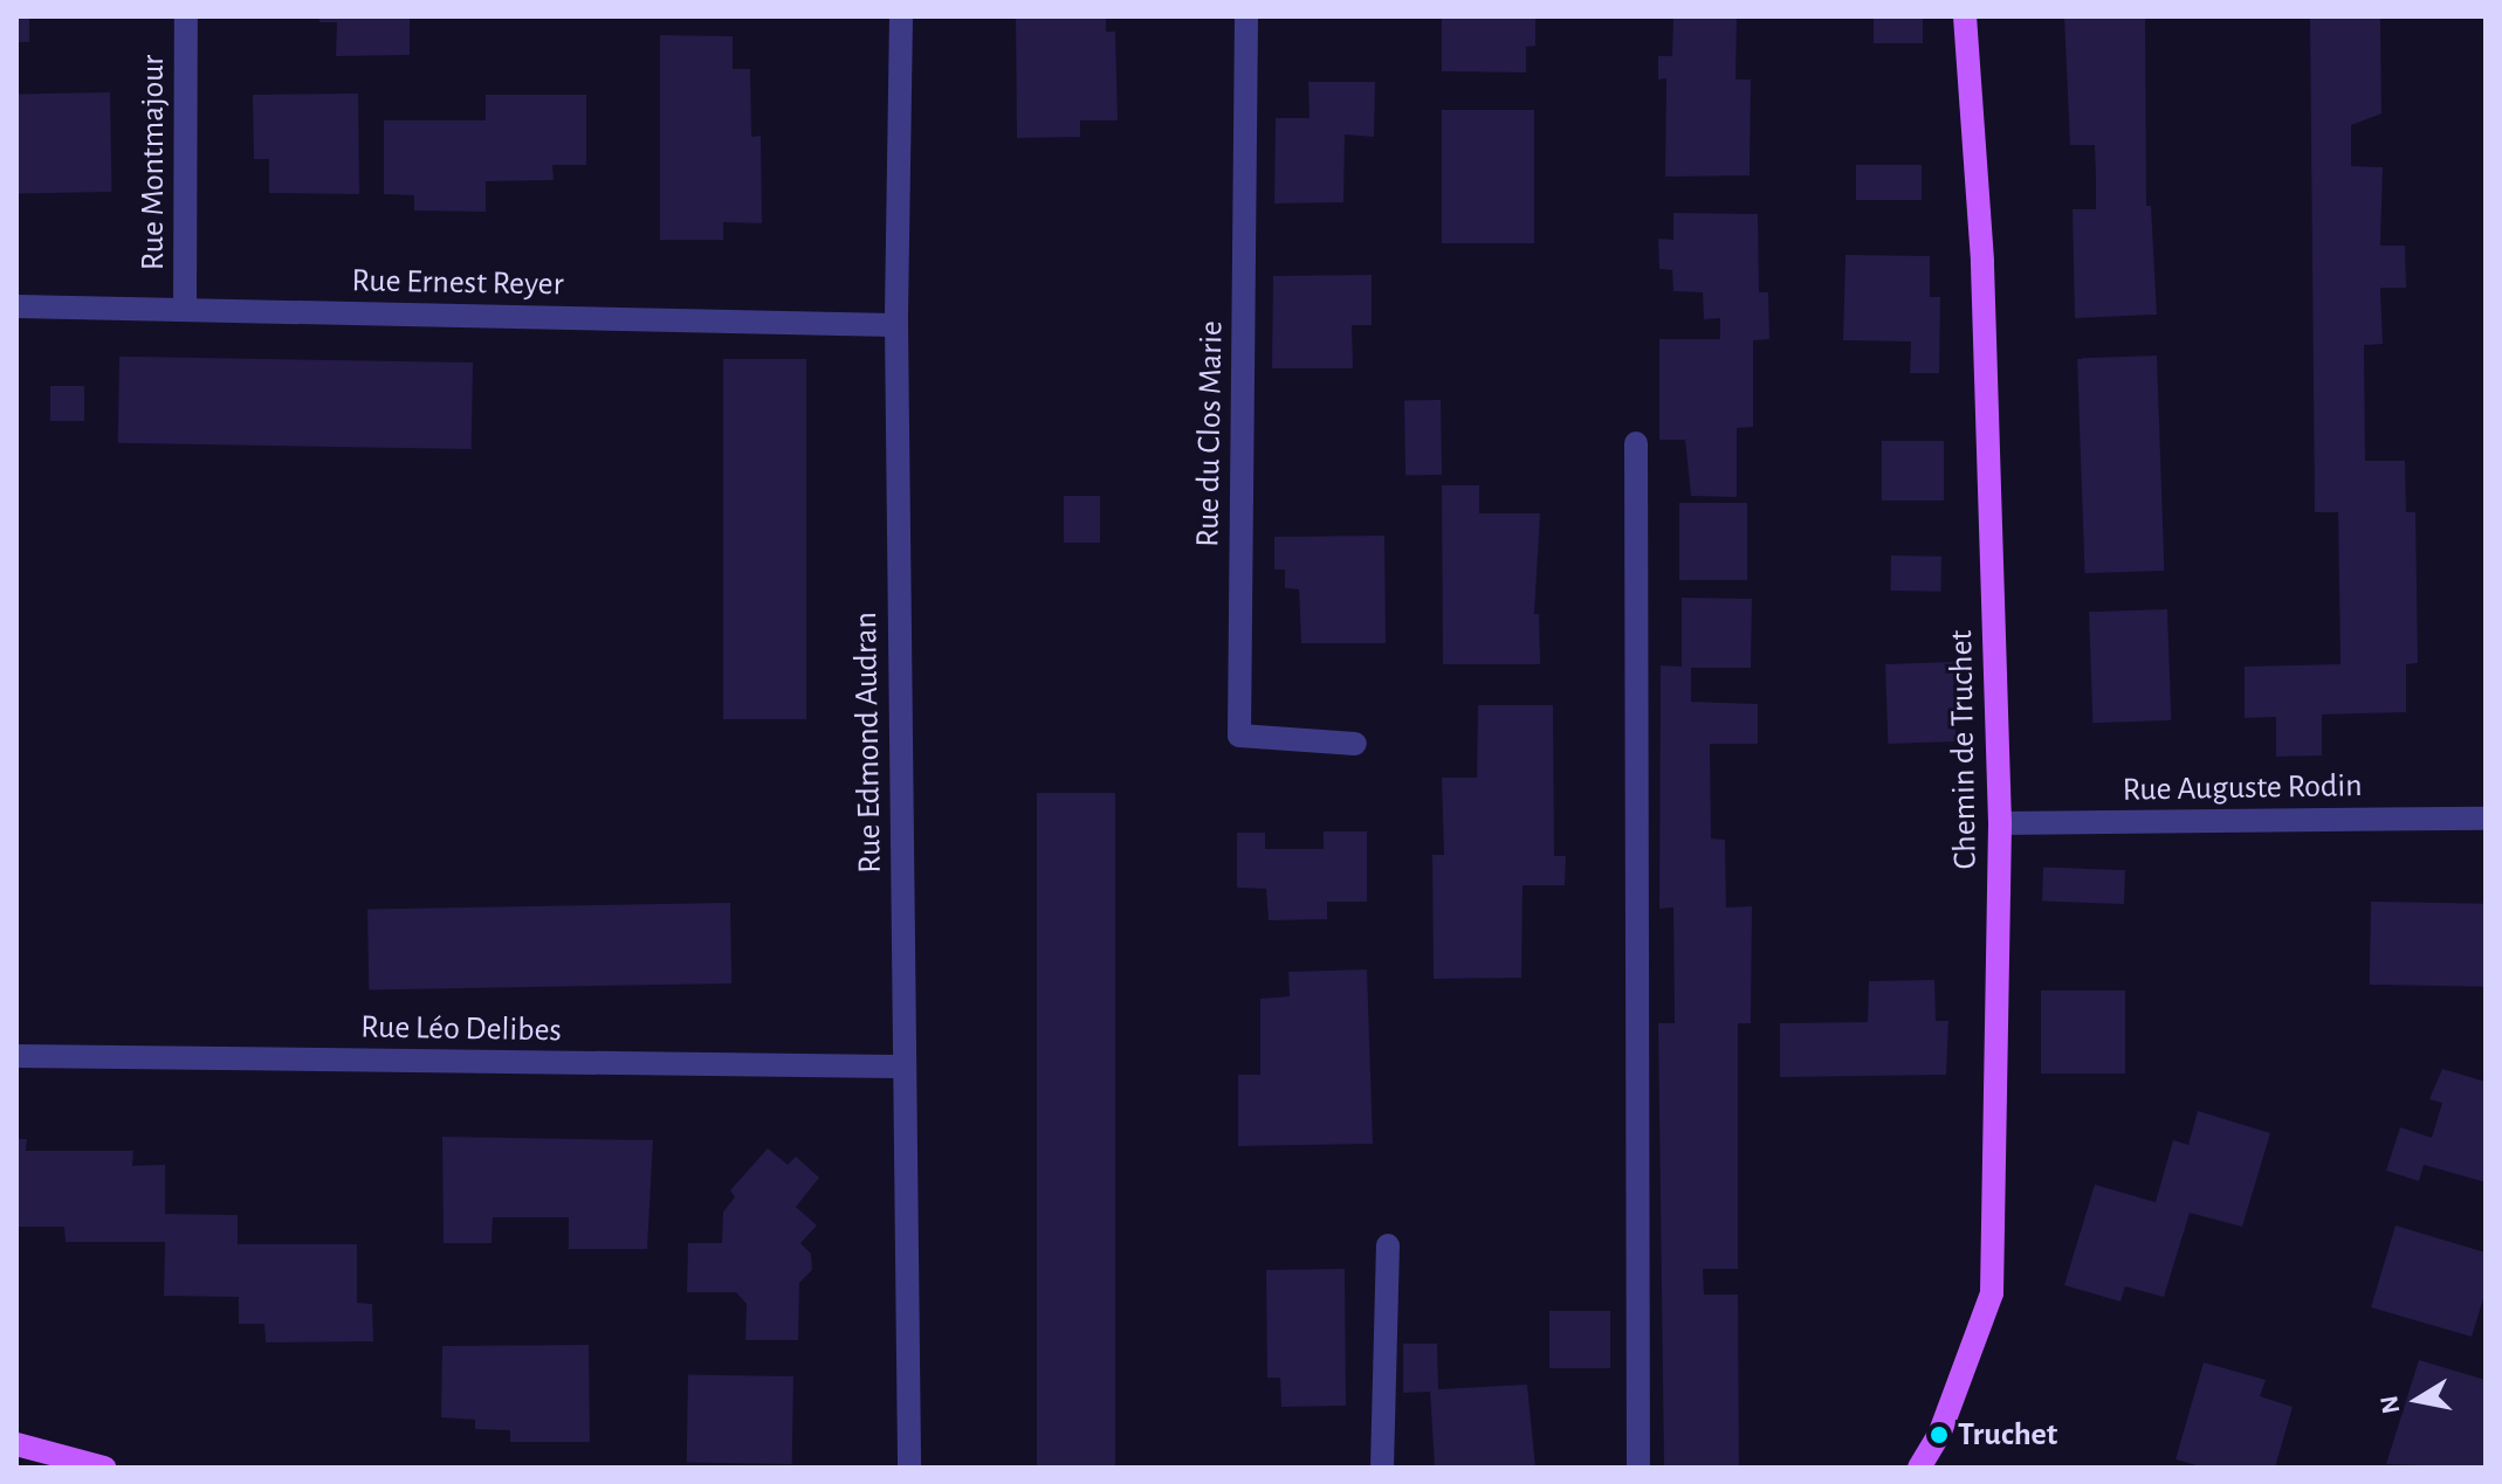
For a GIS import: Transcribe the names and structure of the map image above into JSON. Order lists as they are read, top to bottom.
{
  "streets": {
    "main road": ["Chemin de Truchet"],
    "street": [
      "Rue Montmajour",
      "Rue Ernest Reyer",
      "Rue du Clos Marie",
      "Rue Edmond Audran",
      "Rue Auguste Rodin",
      "Rue Léo Delibes"
    ]
  },
  "crossings": [
    ["Rue Montmajour", "Rue Ernest Reyer"],
    ["Rue Ernest Reyer", "Rue Edmond Audran"],
    ["Rue Edmond Audran", "Rue Léo Delibes"],
    ["Chemin de Truchet", "Rue Auguste Rodin"]
  ],
  "places": ["Truchet"],
  "north": "left"
}
